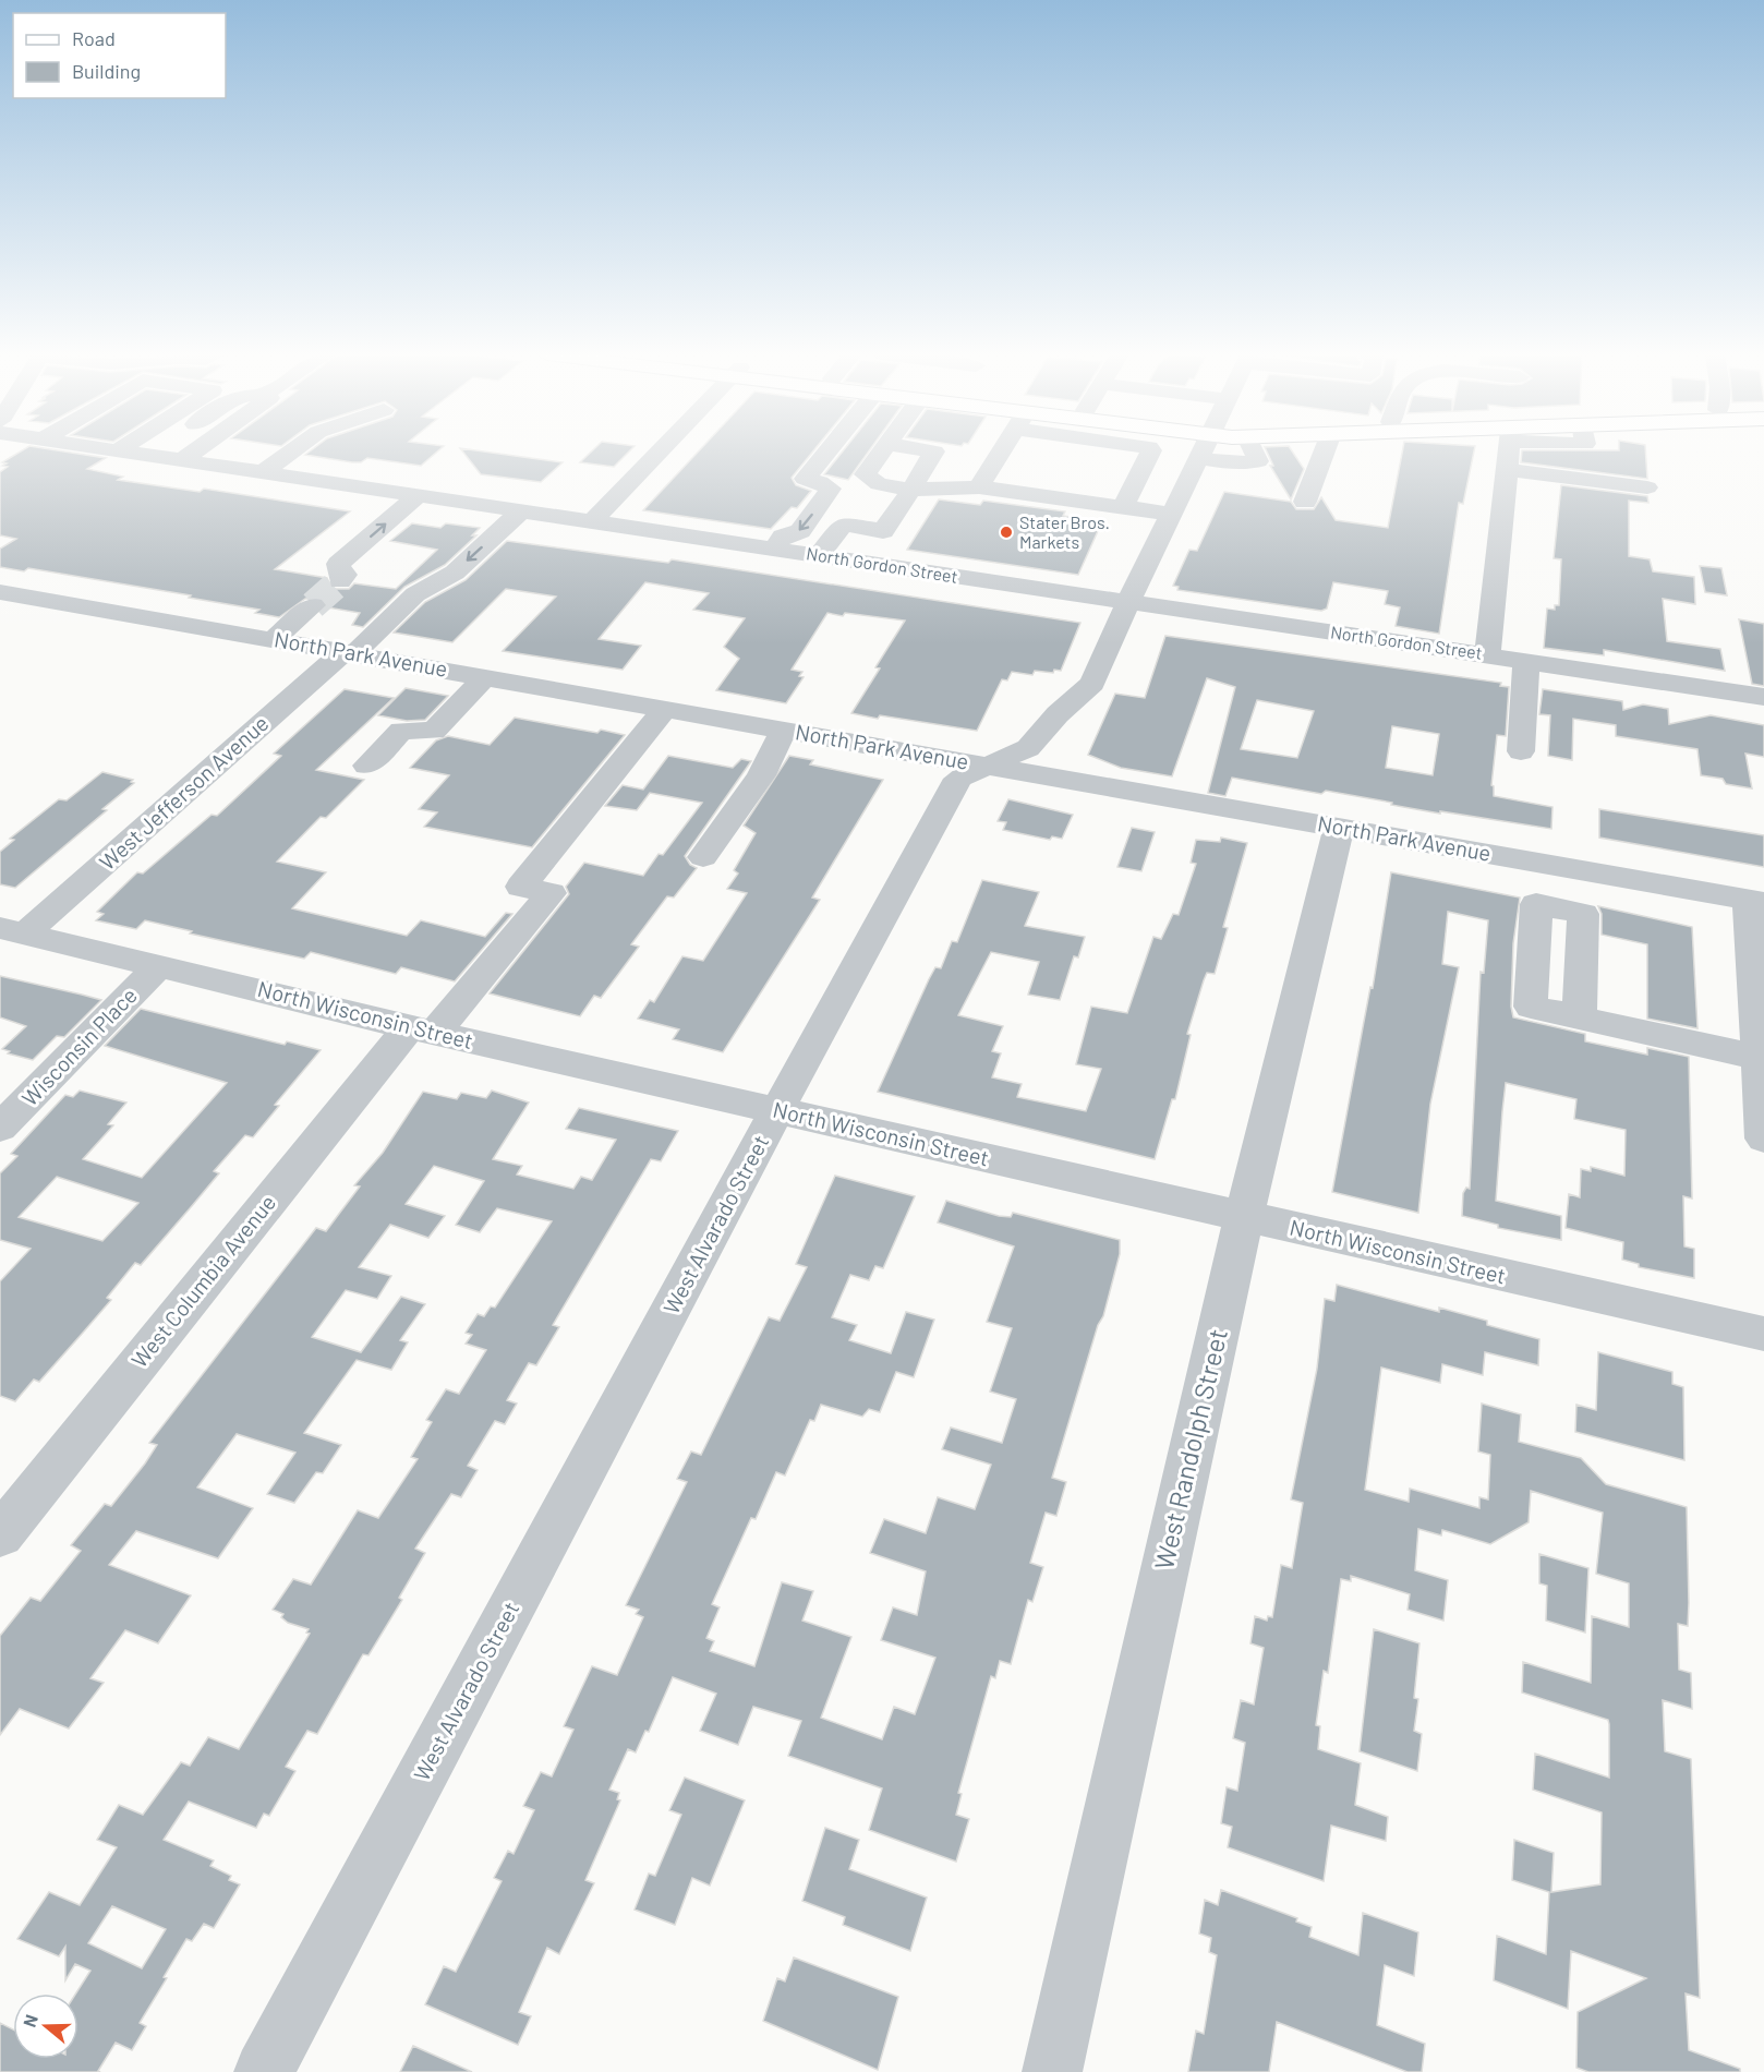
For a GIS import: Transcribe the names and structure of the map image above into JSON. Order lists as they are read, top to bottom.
{
  "streets": {
    "street": [
      "North Gordon Street",
      "North Park Avenue",
      "West Jefferson Avenue",
      "North Wisconsin Street",
      "Wisconsin Place",
      "West Alvarado Street",
      "West Columbia Avenue",
      "West Randolph Street"
    ]
  },
  "crossings": [
    ["North Gordon Street", "West Jefferson Avenue"],
    ["North Gordon Street", "West Alvarado Street"],
    ["North Park Avenue", "West Jefferson Avenue"],
    ["North Park Avenue", "West Alvarado Street"],
    ["North Park Avenue", "West Columbia Avenue"],
    ["North Park Avenue", "West Randolph Street"],
    ["West Jefferson Avenue", "North Wisconsin Street"],
    ["North Wisconsin Street", "Wisconsin Place"],
    ["North Wisconsin Street", "West Alvarado Street"],
    ["North Wisconsin Street", "West Columbia Avenue"],
    ["North Wisconsin Street", "West Randolph Street"]
  ],
  "places": ["Stater Bros. Markets"],
  "legend": ["Road", "Building"],
  "north": "left"
}
